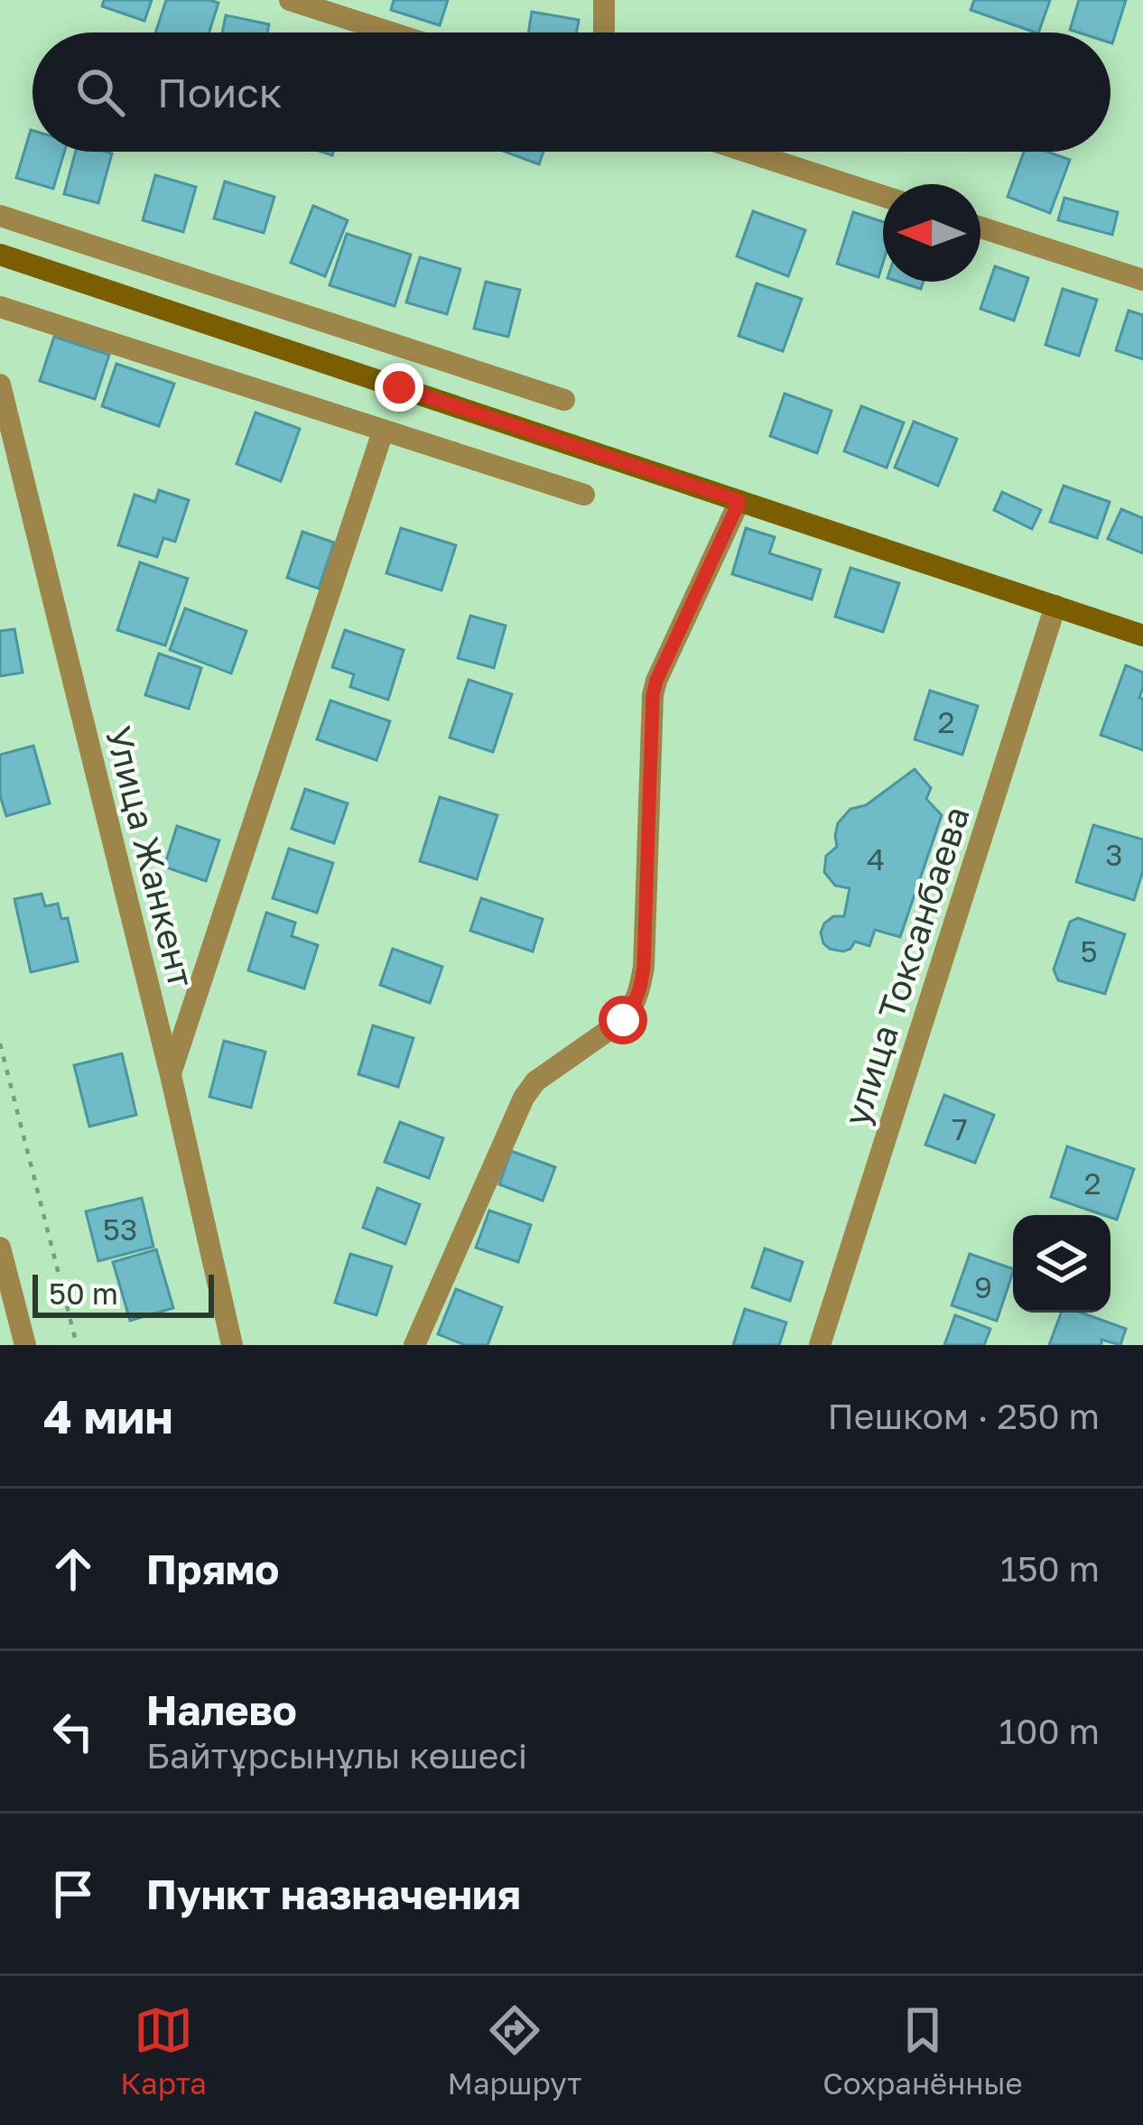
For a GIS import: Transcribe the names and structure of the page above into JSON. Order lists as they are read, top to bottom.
{
  "streets": {
    "street": ["Улица Жанкент", "улица Токсанбаева"]
  },
  "house_numbers": [
    "2",
    "3",
    "4",
    "5",
    "7",
    "2",
    "53",
    "9"
  ],
  "scale_bar": "50 m",
  "north": "left",
  "page": {
    "search": "Поиск",
    "scale": "50 m",
    "heading": ["4 мин", "Пешком · 250 m"],
    "list": [
      ["Прямо", "150 m"],
      ["Налево", "Байтұрсынұлы көшесі", "100 m"],
      "Пункт назначения"
    ],
    "nav": ["Карта", "Маршрут", "Сохранённые"]
  }
}
